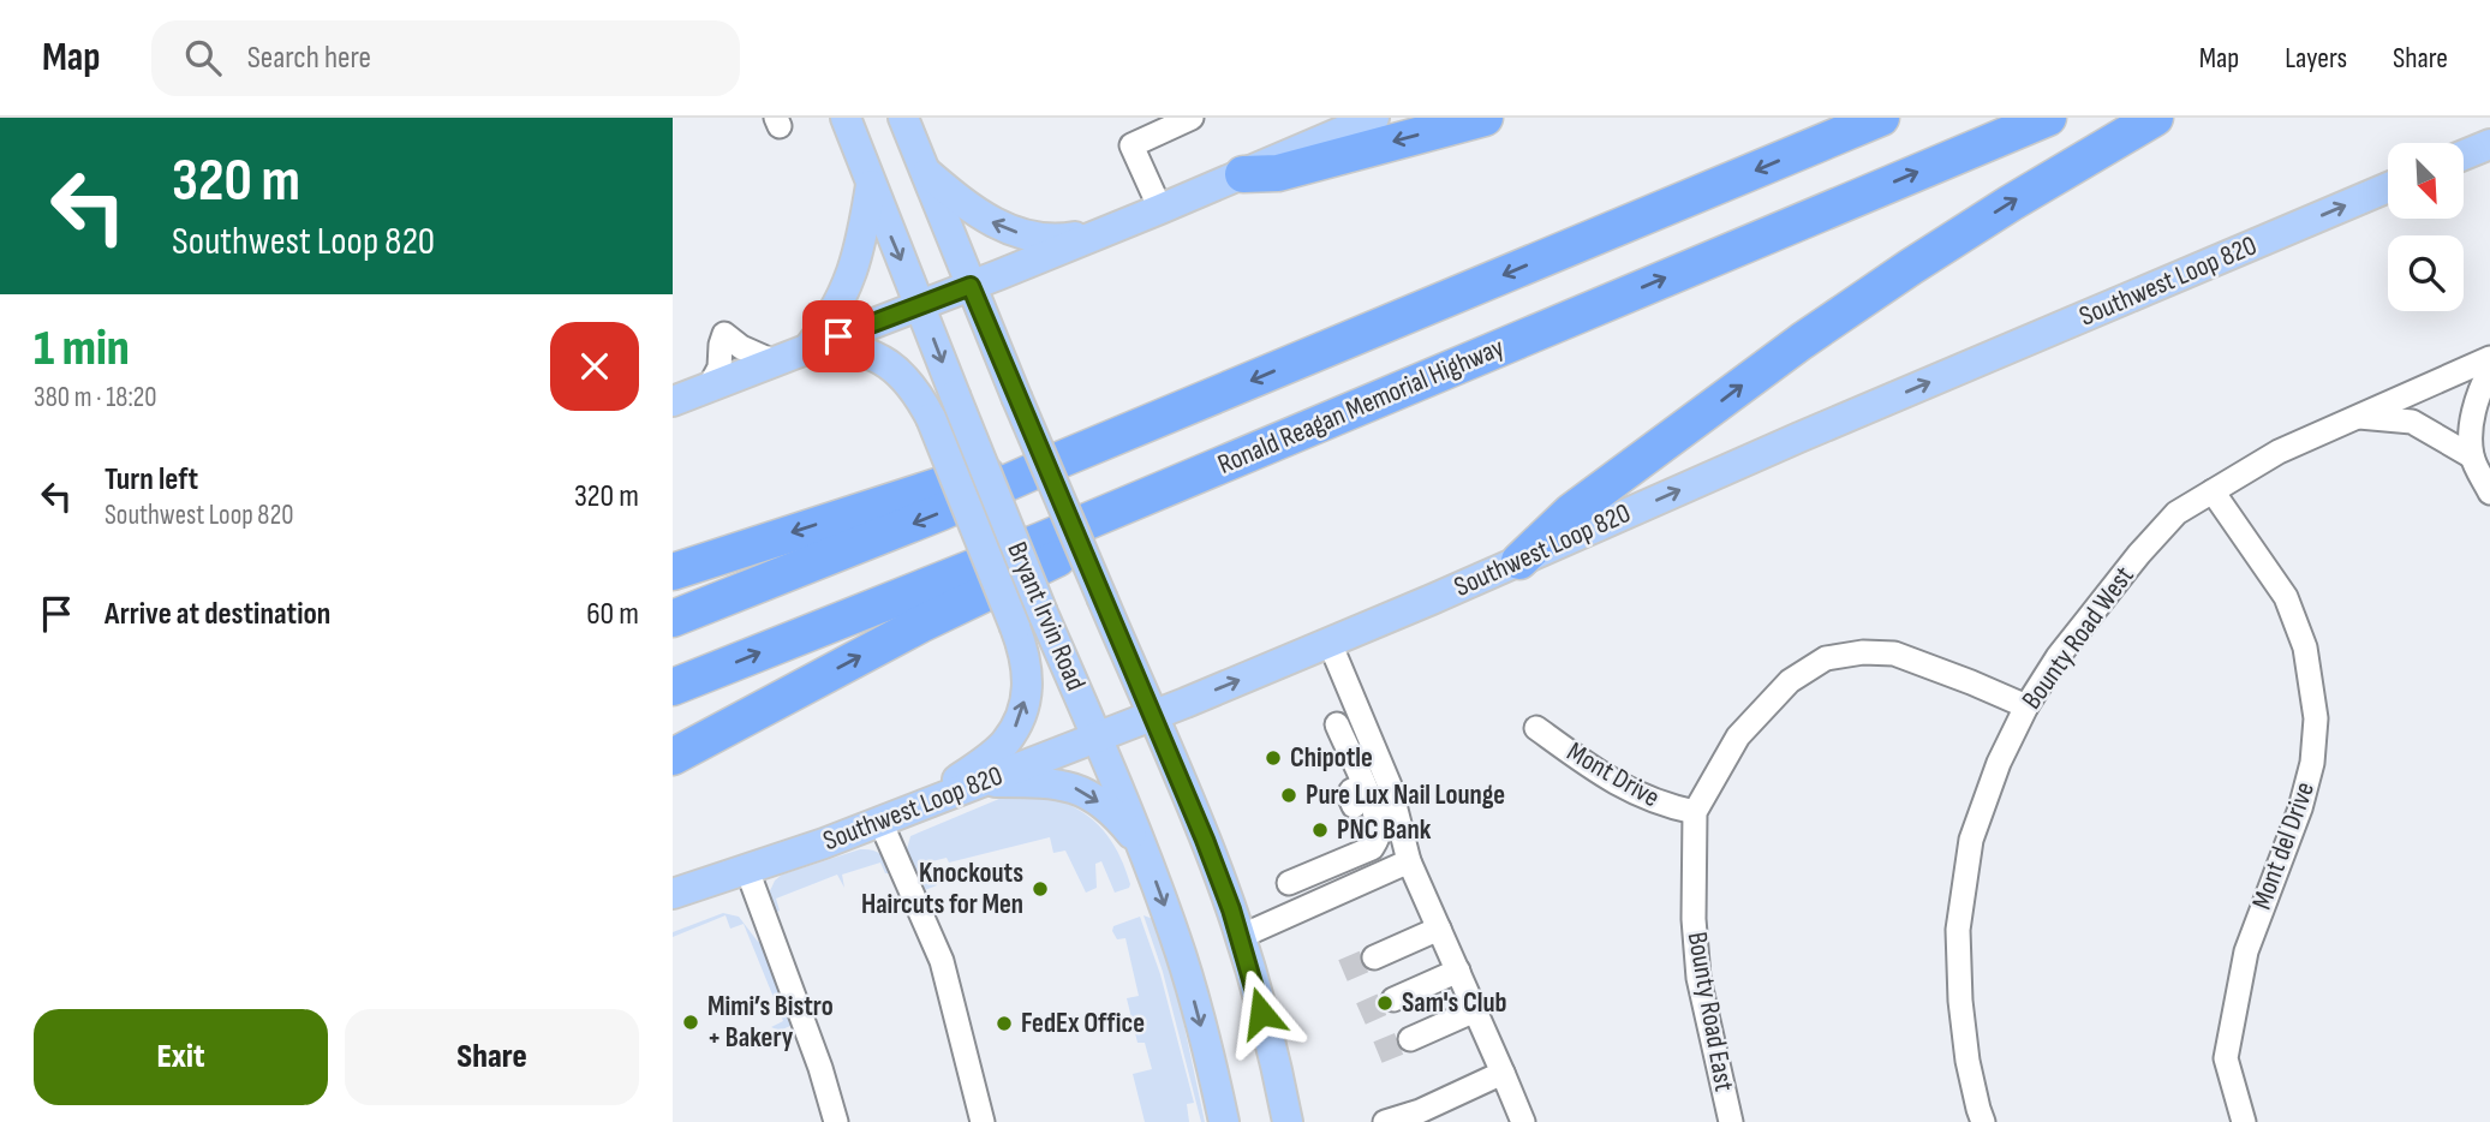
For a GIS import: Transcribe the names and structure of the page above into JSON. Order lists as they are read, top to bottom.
{
  "streets": {
    "highway": ["Ronald Reagan Memorial Highway"],
    "main road": ["Southwest Loop 820", "Bryant Irvin Road"],
    "street": [
      "Bounty Road West",
      "Mont Drive",
      "Mont del Drive",
      "Bounty Road East"
    ]
  },
  "crossings": [
    ["Southwest Loop 820", "Bryant Irvin Road"],
    ["Bounty Road West", "Mont del Drive"],
    ["Bounty Road West", "Bounty Road East"],
    ["Mont Drive", "Bounty Road East"]
  ],
  "one_way": ["Southwest Loop 820"],
  "places": [
    "Chipotle",
    "Pure Lux Nail Lounge",
    "PNC Bank",
    "Knockouts Haircuts for Men",
    "Sam's Club",
    "Mimi’s Bistro + Bakery",
    "FedEx Office"
  ],
  "north": "bottom right",
  "page": {
    "header": "Map",
    "search": "Search here",
    "nav": ["Map", "Layers", "Share"],
    "turn": ["320 m", "Southwest Loop 820"],
    "heading": ["1 min", "380 m · 18:20"],
    "list": [
      {
        "name": "Turn left",
        "note": "Southwest Loop 820",
        "value": "320 m"
      },
      {
        "name": "Arrive at destination",
        "value": "60 m"
      }
    ],
    "buttons": ["Exit", "Share"]
  }
}
